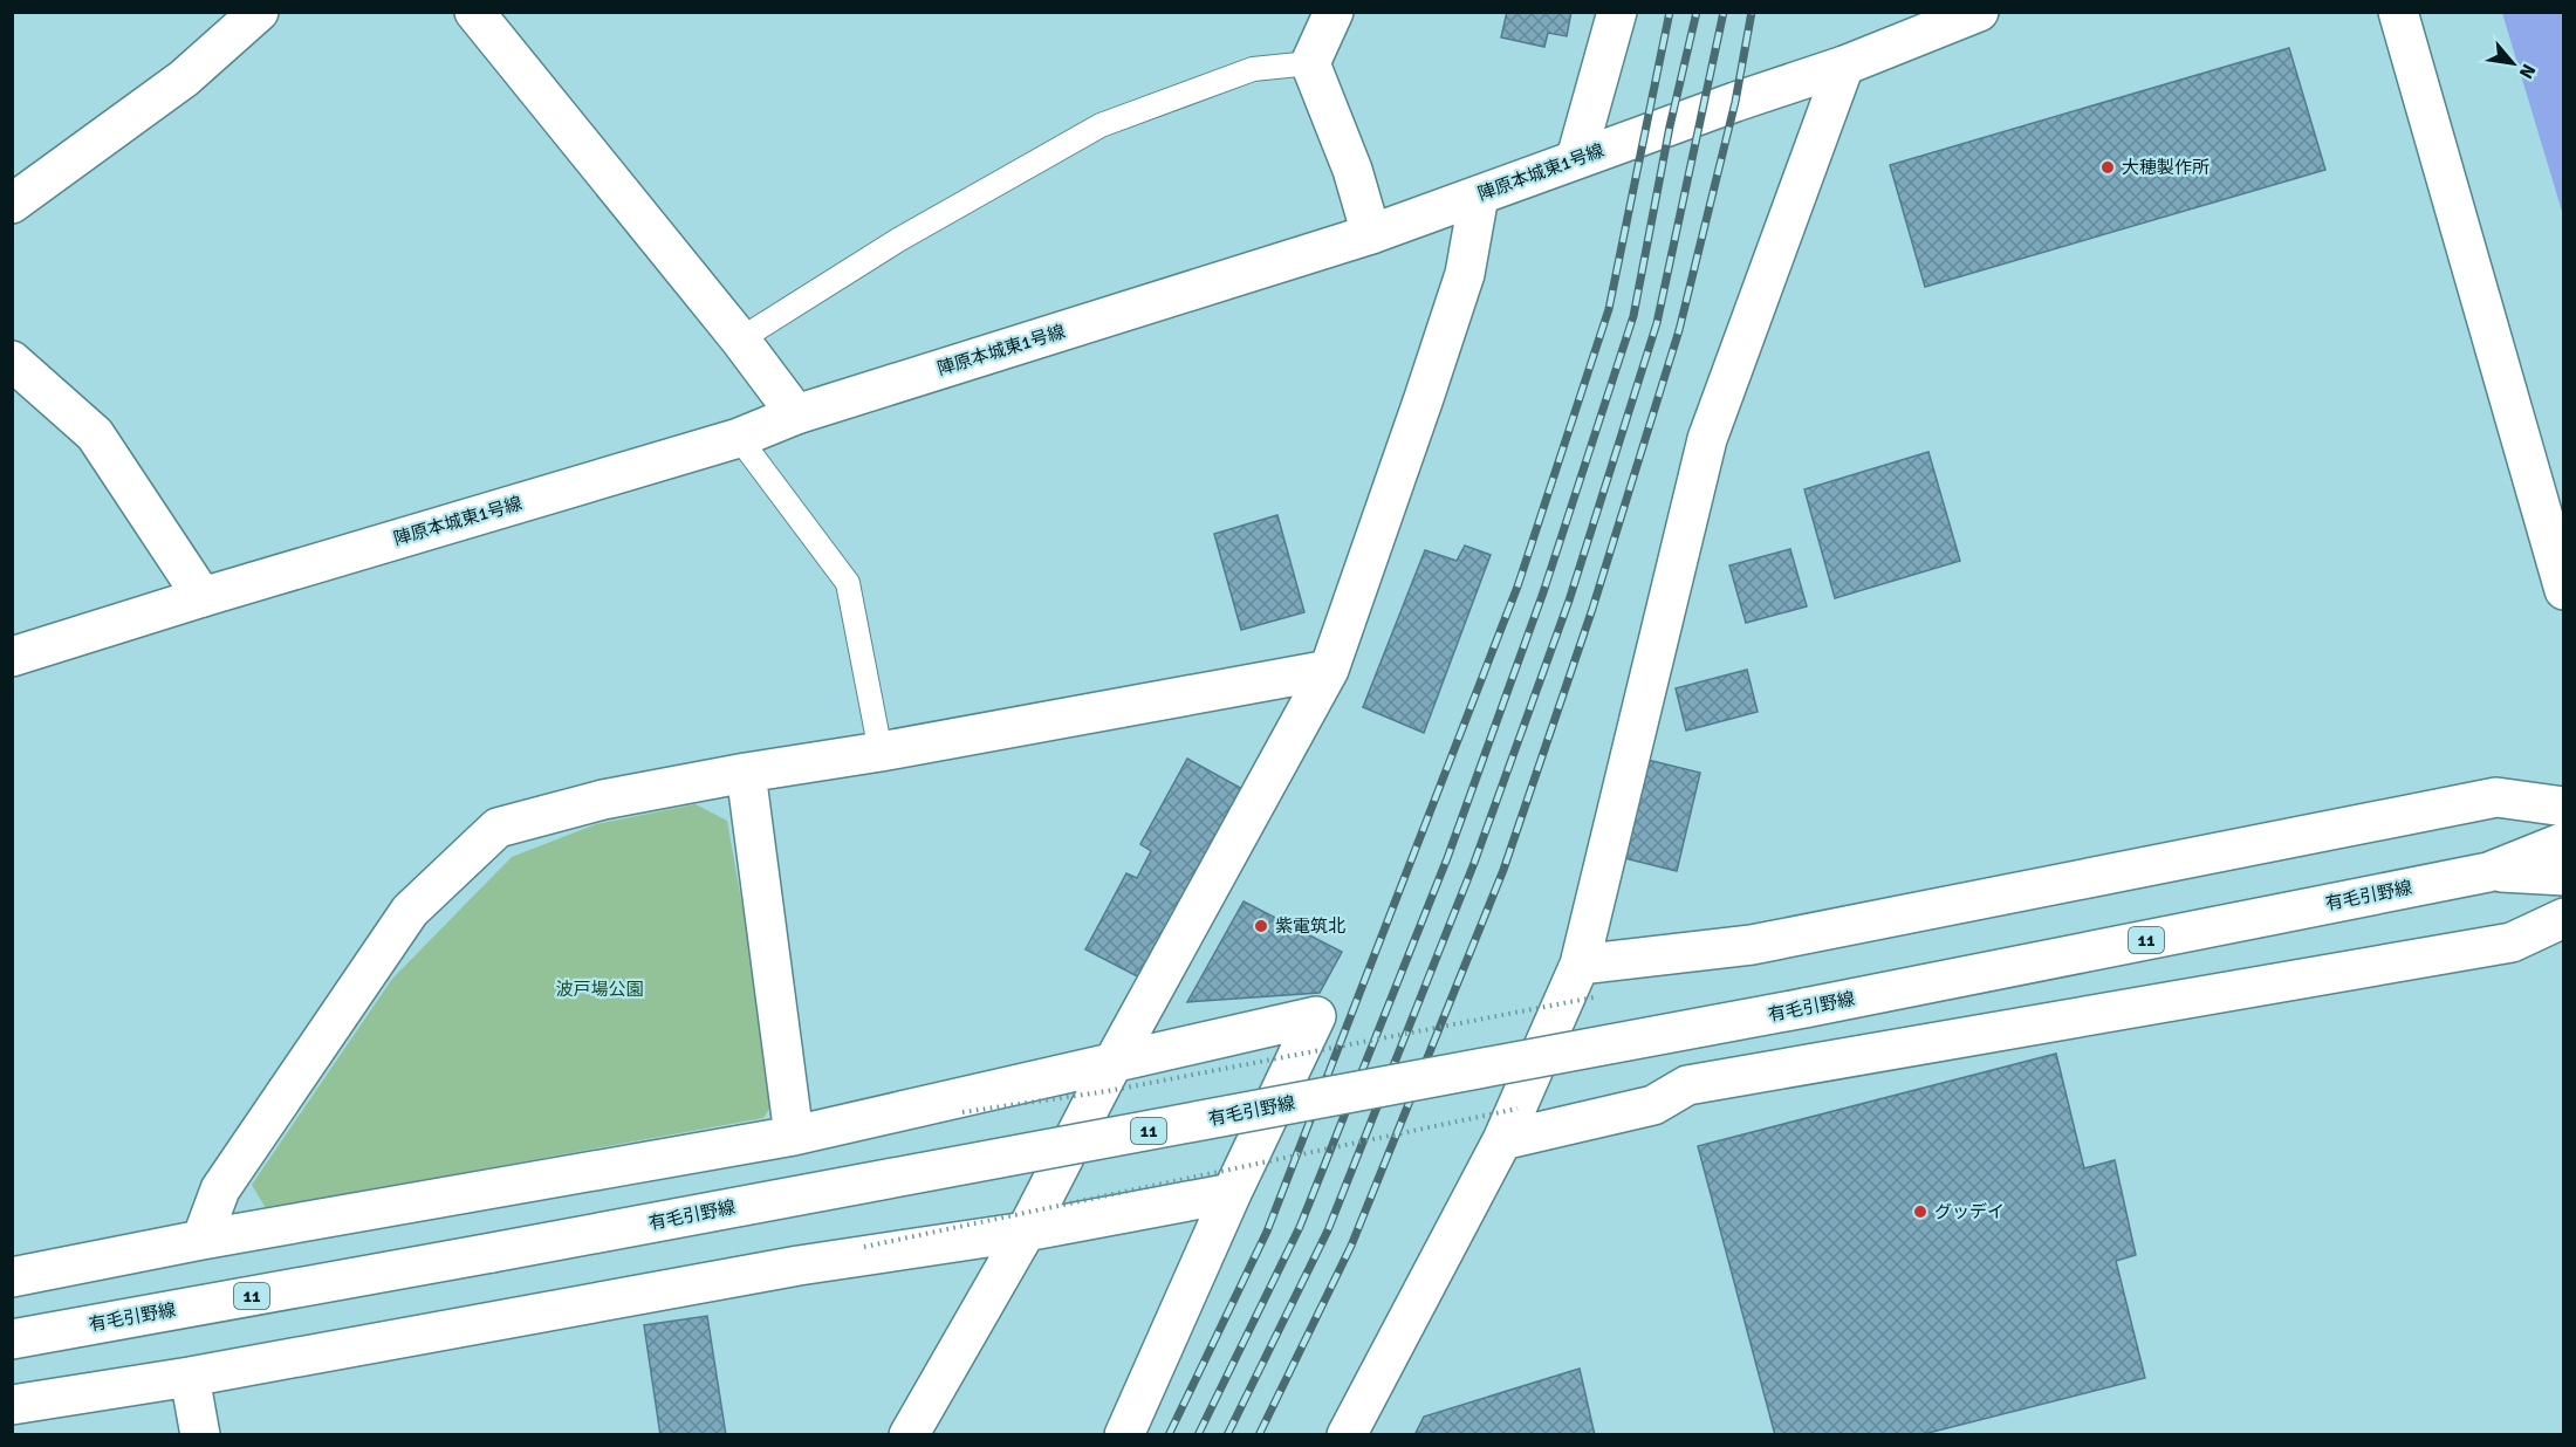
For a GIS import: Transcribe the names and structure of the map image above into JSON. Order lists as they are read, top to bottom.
{
  "streets": {
    "street": ["陣原本城東1号線", "有毛引野線", "11"]
  },
  "parks": ["波戸場公園"],
  "places": ["大穂製作所", "紫電筑北", "グッデイ"],
  "north": "bottom right"
}
